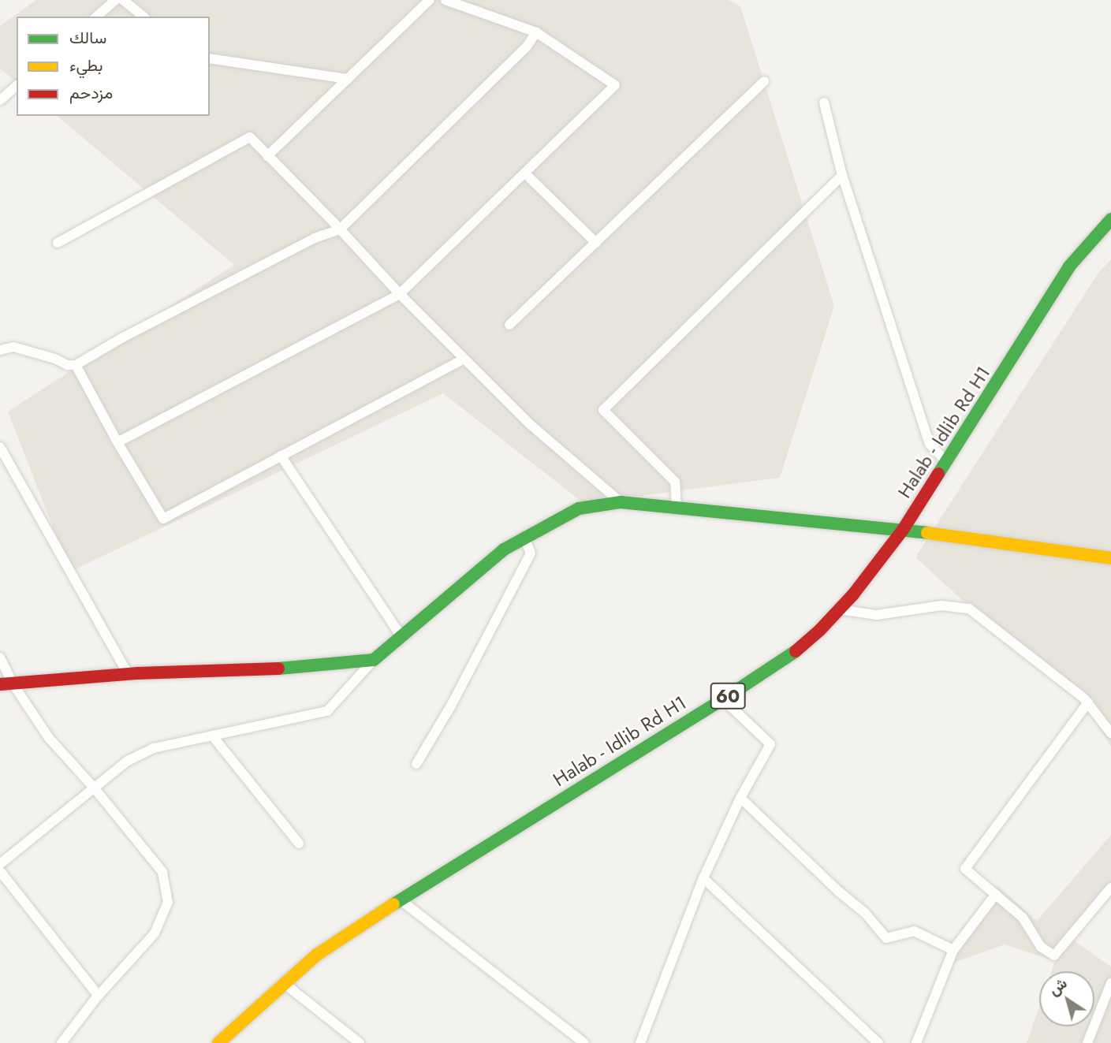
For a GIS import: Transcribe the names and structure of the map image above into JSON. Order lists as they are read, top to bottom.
{
  "streets": {
    "main road": ["Halab - Idlib Rd H1", "60"]
  },
  "legend": ["سالك", "بطيء", "مزدحم"],
  "north": "top left"
}
